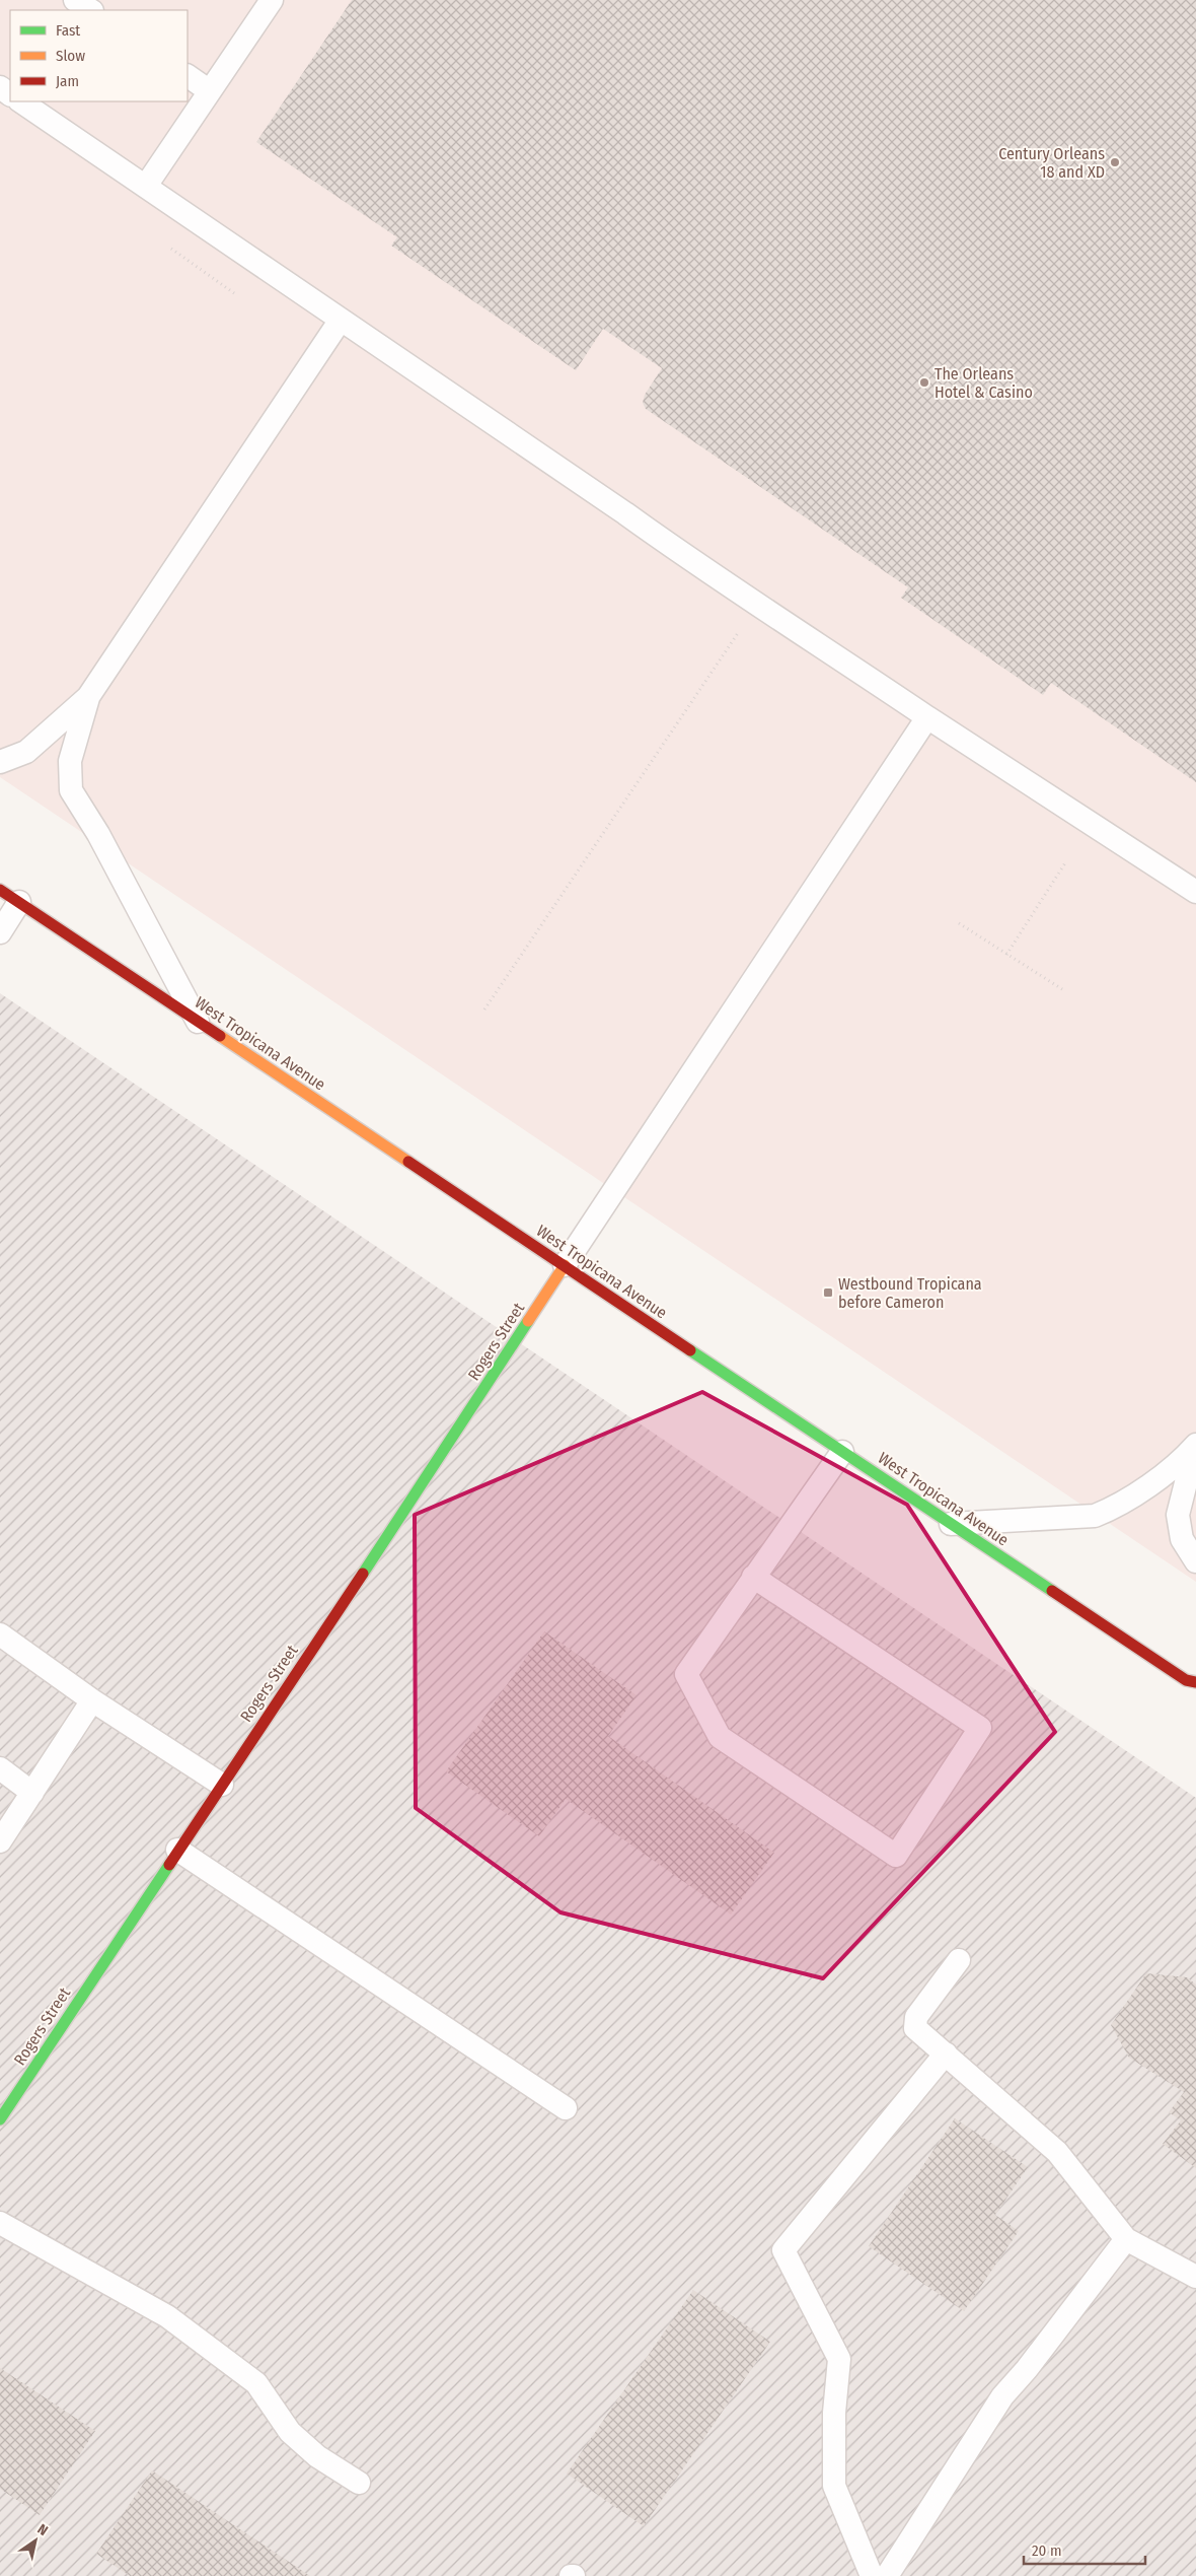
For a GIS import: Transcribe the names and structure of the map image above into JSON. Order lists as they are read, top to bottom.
{
  "streets": {
    "main road": ["West Tropicana Avenue", "Rogers Street"]
  },
  "crossings": [
    ["West Tropicana Avenue", "Rogers Street"]
  ],
  "places": {
    "other": ["Century Orleans 18 and XD", "The Orleans Hotel & Casino"],
    "transit": ["Westbound Tropicana before Cameron"]
  },
  "legend": ["Fast", "Slow", "Jam"],
  "scale_bar": "20 m",
  "north": "top right"
}
